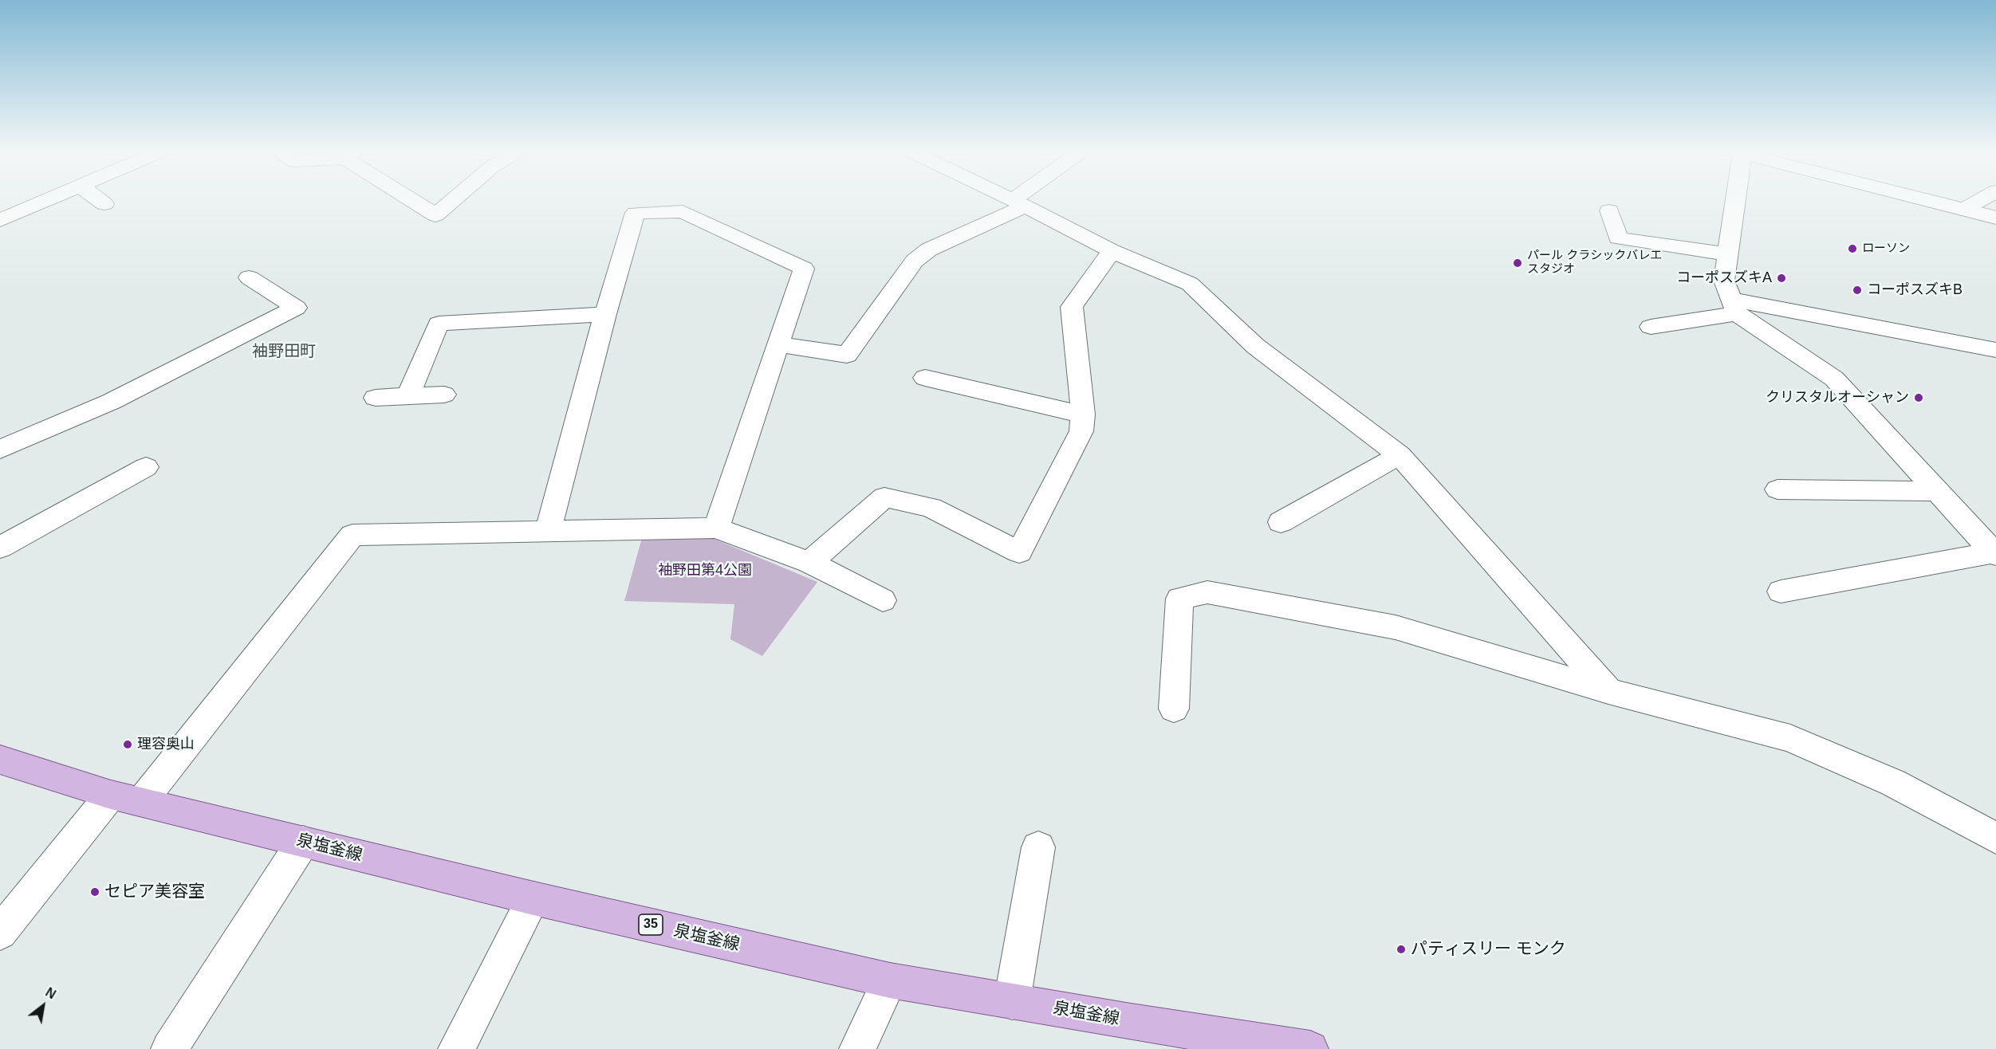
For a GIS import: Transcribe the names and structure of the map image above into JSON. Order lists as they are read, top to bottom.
{
  "streets": {
    "main road": ["泉塩釜線", "35"]
  },
  "districts": ["袖野田町"],
  "parks": ["袖野田第4公園"],
  "places": [
    "ローソン",
    "パール クラシックバレエ スタジオ",
    "コーポスズキA",
    "コーポスズキB",
    "クリスタルオーシャン",
    "理容奥山",
    "セピア美容室",
    "パティスリー モンク"
  ],
  "north": "top right"
}
